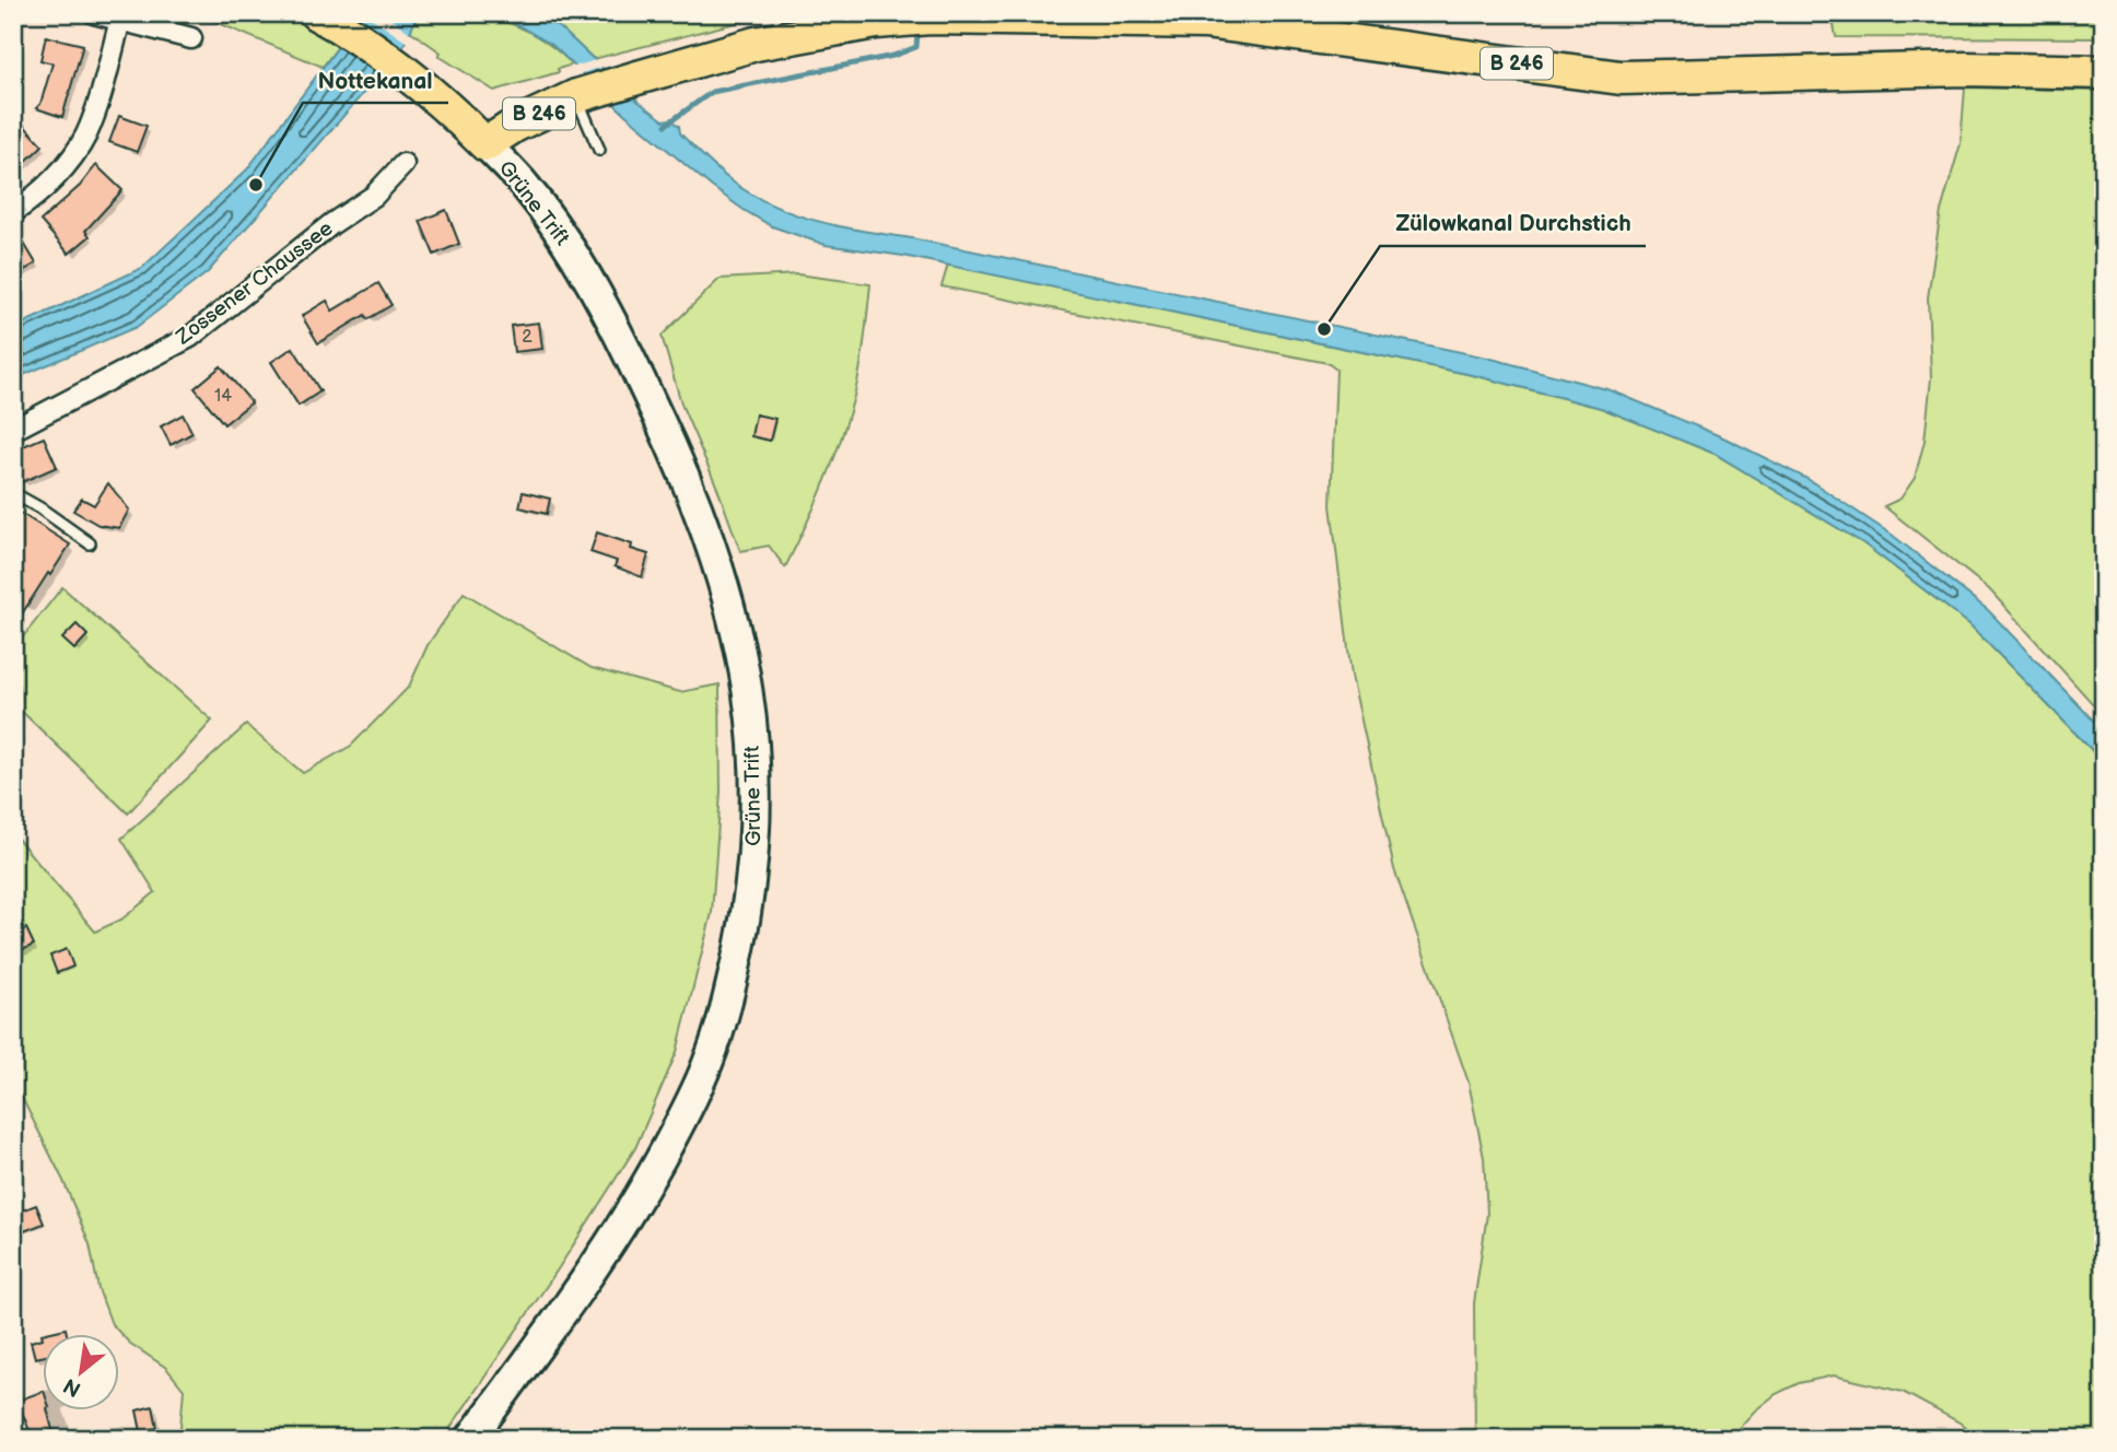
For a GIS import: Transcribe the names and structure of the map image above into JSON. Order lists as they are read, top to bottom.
{
  "streets": {
    "main road": ["B 246", "Grüne Trift"],
    "street": ["Zossener Chaussee"]
  },
  "crossings": [
    ["B 246", "Grüne Trift"]
  ],
  "places": ["Nottekanal", "Zülowkanal Durchstich"],
  "house_numbers": ["2", "14"],
  "north": "bottom left"
}
